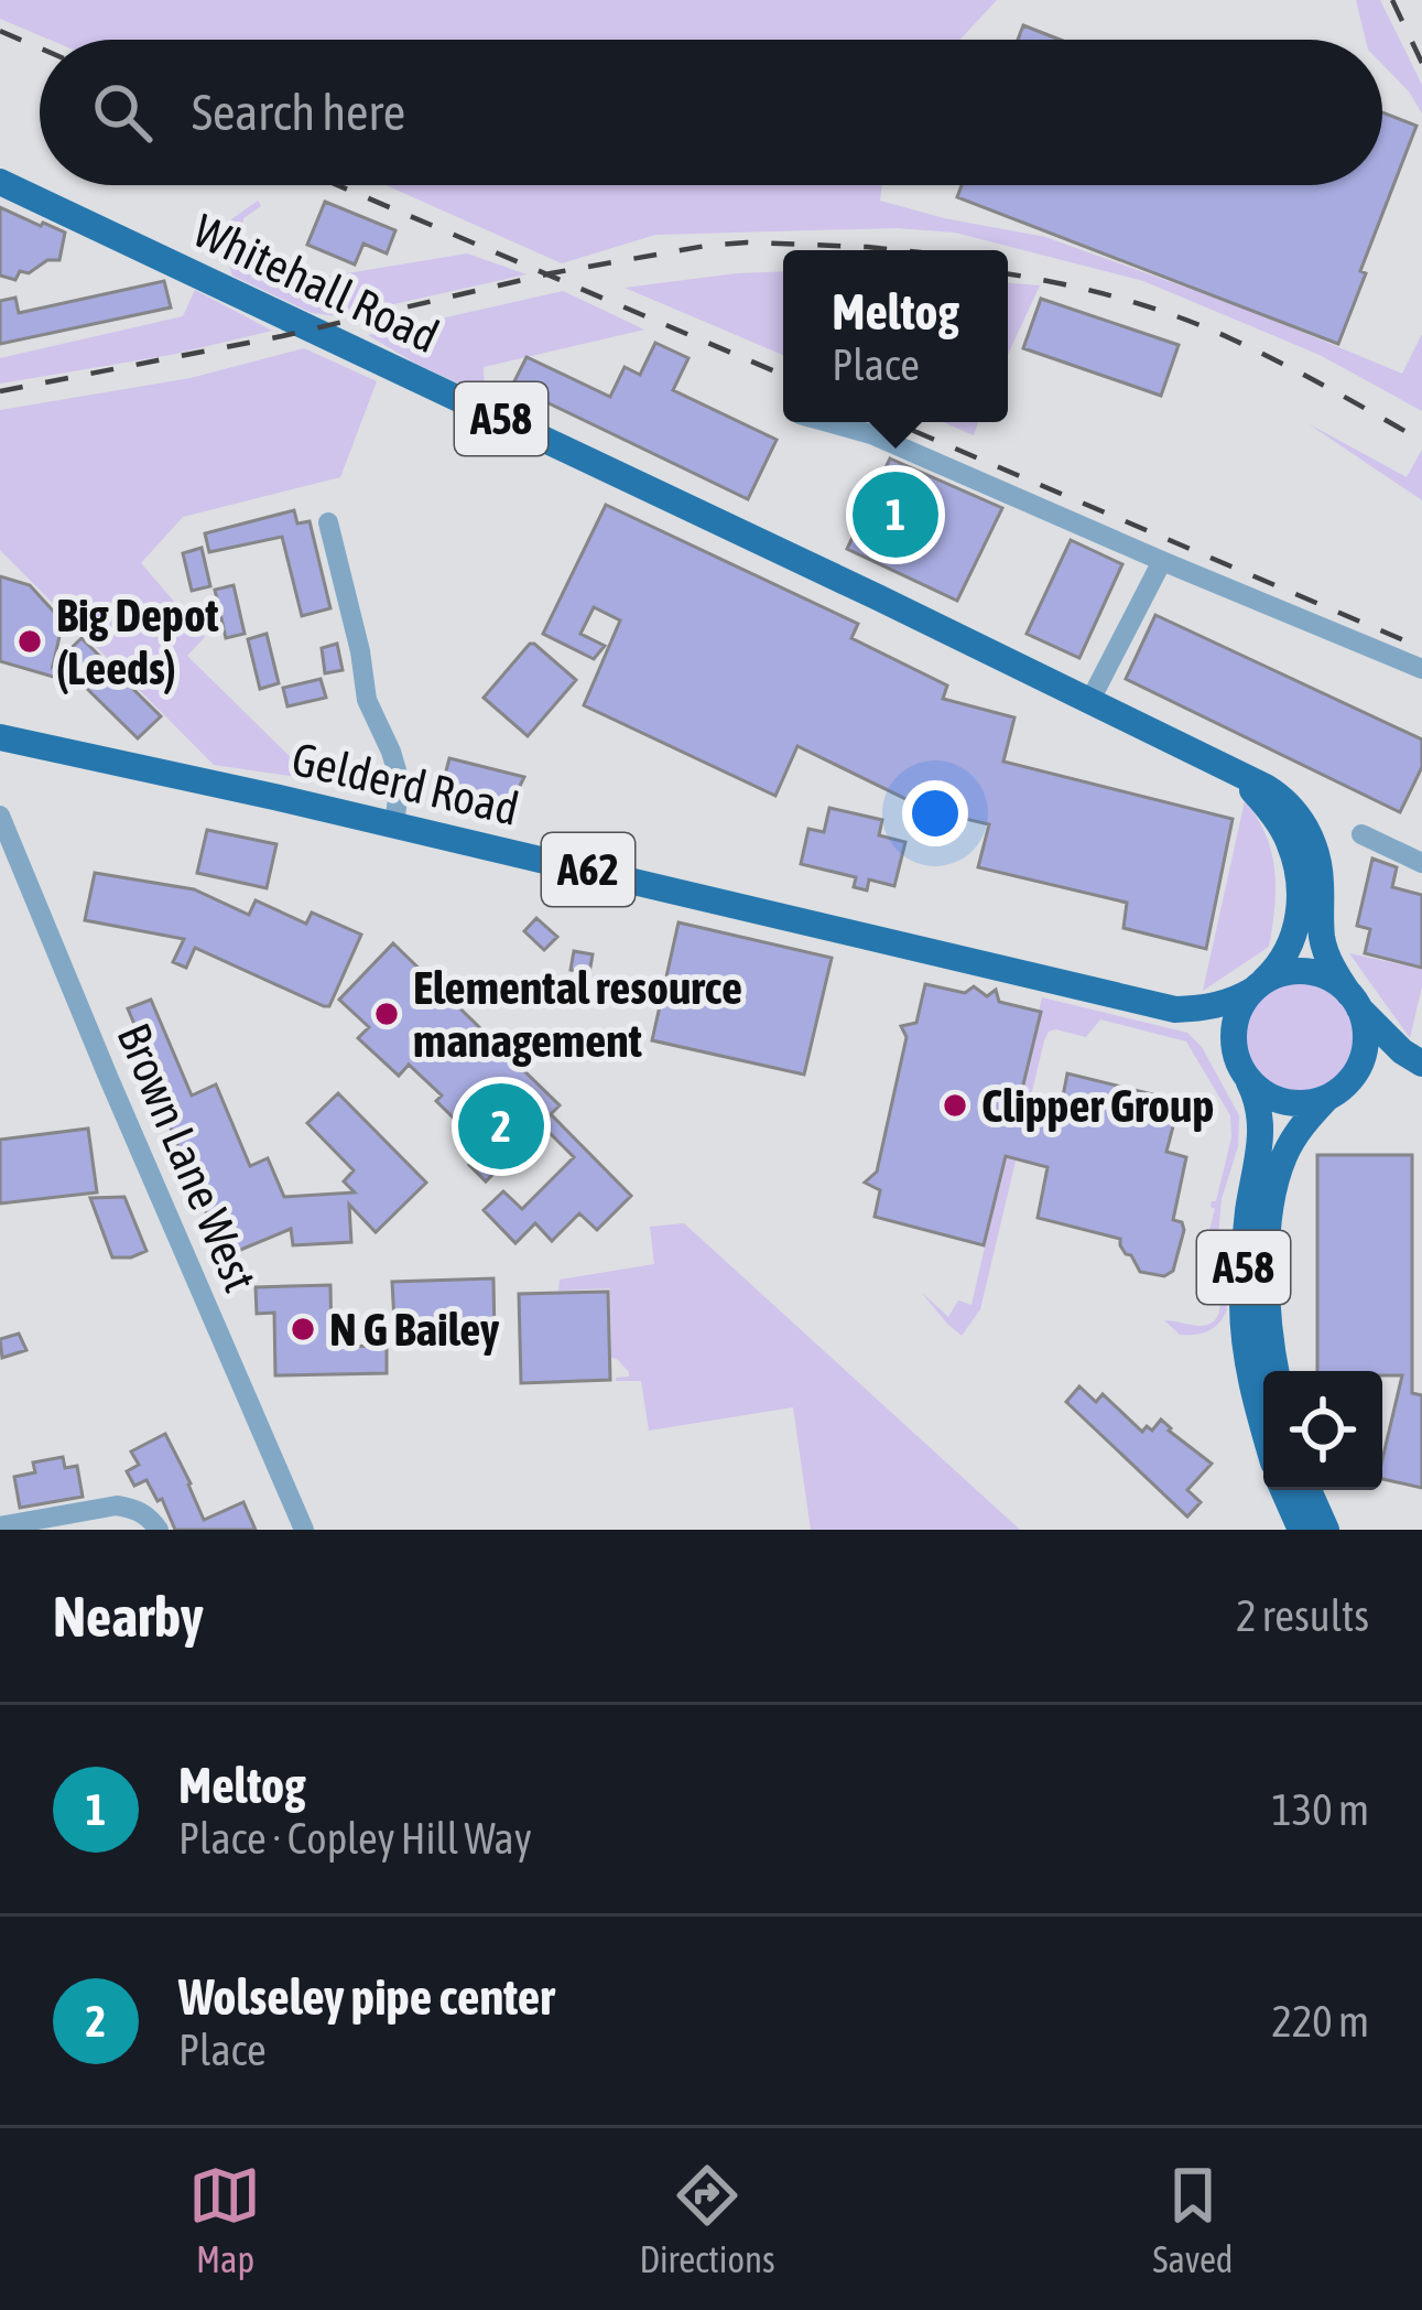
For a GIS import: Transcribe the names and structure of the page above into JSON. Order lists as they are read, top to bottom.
{
  "streets": {
    "main road": [
      "Whitehall Road",
      "A58",
      "Gelderd Road",
      "A62"
    ],
    "street": ["Brown Lane West"]
  },
  "crossings": [
    ["Whitehall Road", "A58"],
    ["Whitehall Road", "Gelderd Road"],
    ["A58", "Gelderd Road"]
  ],
  "places": [
    "Big Depot (Leeds)",
    "Elemental resource management",
    "Clipper Group",
    "N G Bailey"
  ],
  "page": {
    "search": "Search here",
    "popup": ["Meltog", "Place"],
    "pins": ["1", "2"],
    "heading": ["Nearby", "2 results"],
    "list": [
      {
        "mark": "1",
        "name": "Meltog",
        "note": "Place · Copley Hill Way",
        "value": "130 m"
      },
      {
        "mark": "2",
        "name": "Wolseley pipe center",
        "note": "Place",
        "value": "220 m"
      }
    ],
    "nav": ["Map", "Directions", "Saved"]
  }
}
